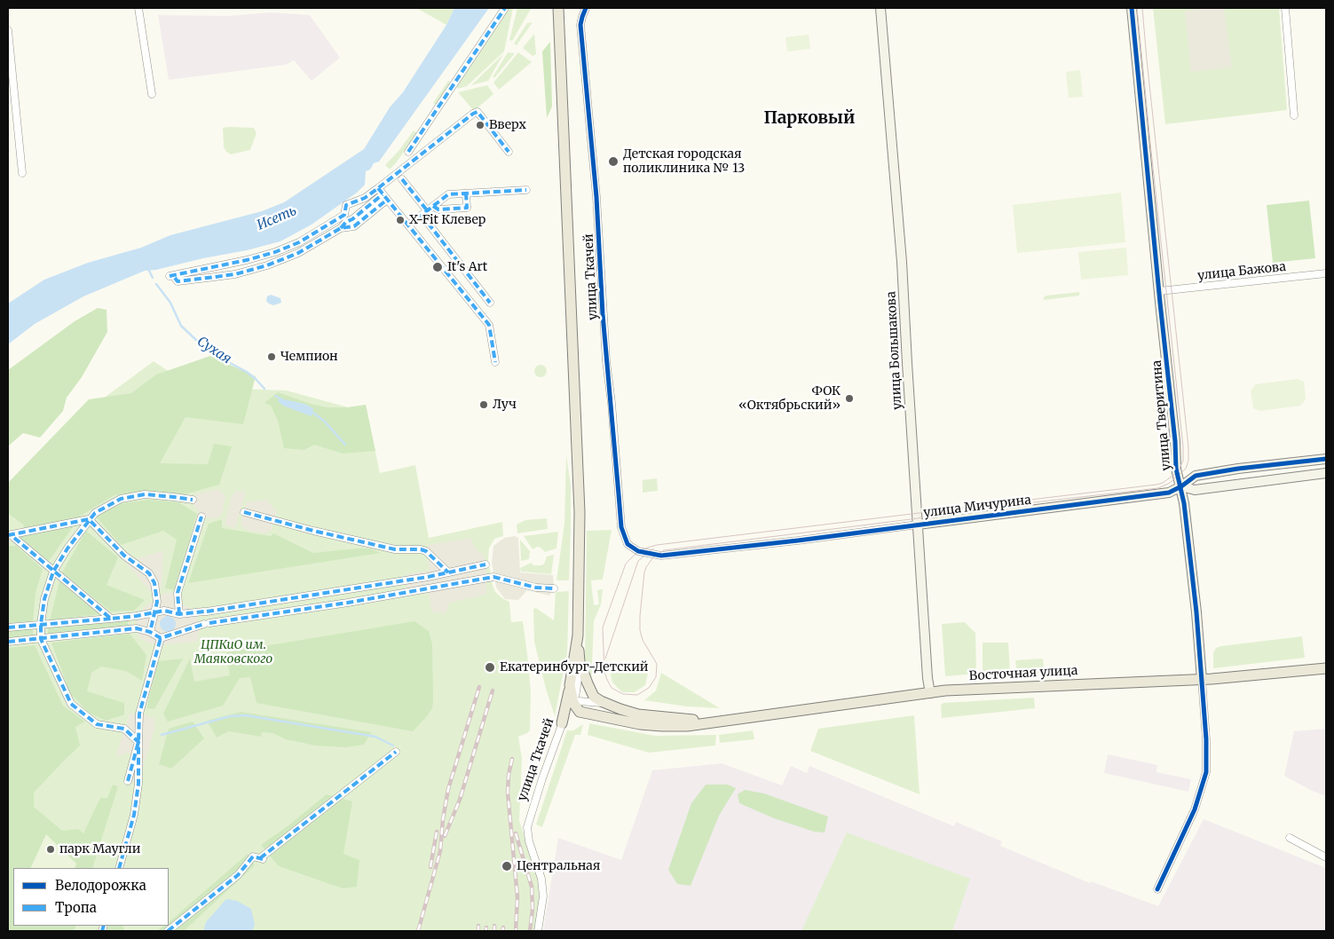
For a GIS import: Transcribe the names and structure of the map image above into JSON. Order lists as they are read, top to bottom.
{
  "streets": {
    "main road": ["улица Ткачей", "Восточная улица"],
    "street": [
      "улица Бажова",
      "улица Большакова",
      "улица Тверитина",
      "улица Мичурина"
    ]
  },
  "crossings": [
    ["улица Бажова", "улица Тверитина"],
    ["улица Ткачей", "улица Мичурина"],
    ["улица Ткачей", "Восточная улица"],
    ["улица Большакова", "улица Мичурина"],
    ["улица Большакова", "Восточная улица"],
    ["улица Тверитина", "улица Мичурина"],
    ["улица Тверитина", "Восточная улица"]
  ],
  "districts": ["Парковый"],
  "water": ["Исеть", "Сухая"],
  "parks": ["ЦПКиО им. Маяковского"],
  "places": [
    "Вверх",
    "Детская городская поликлиника № 13",
    "X-Fit Клевер",
    "It's Art",
    "Чемпион",
    "ФОК «Октябрьский»",
    "Луч",
    "Екатеринбург-Детский",
    "парк Маугли",
    "Центральная"
  ],
  "legend": ["Велодорожка", "Тропа"]
}
